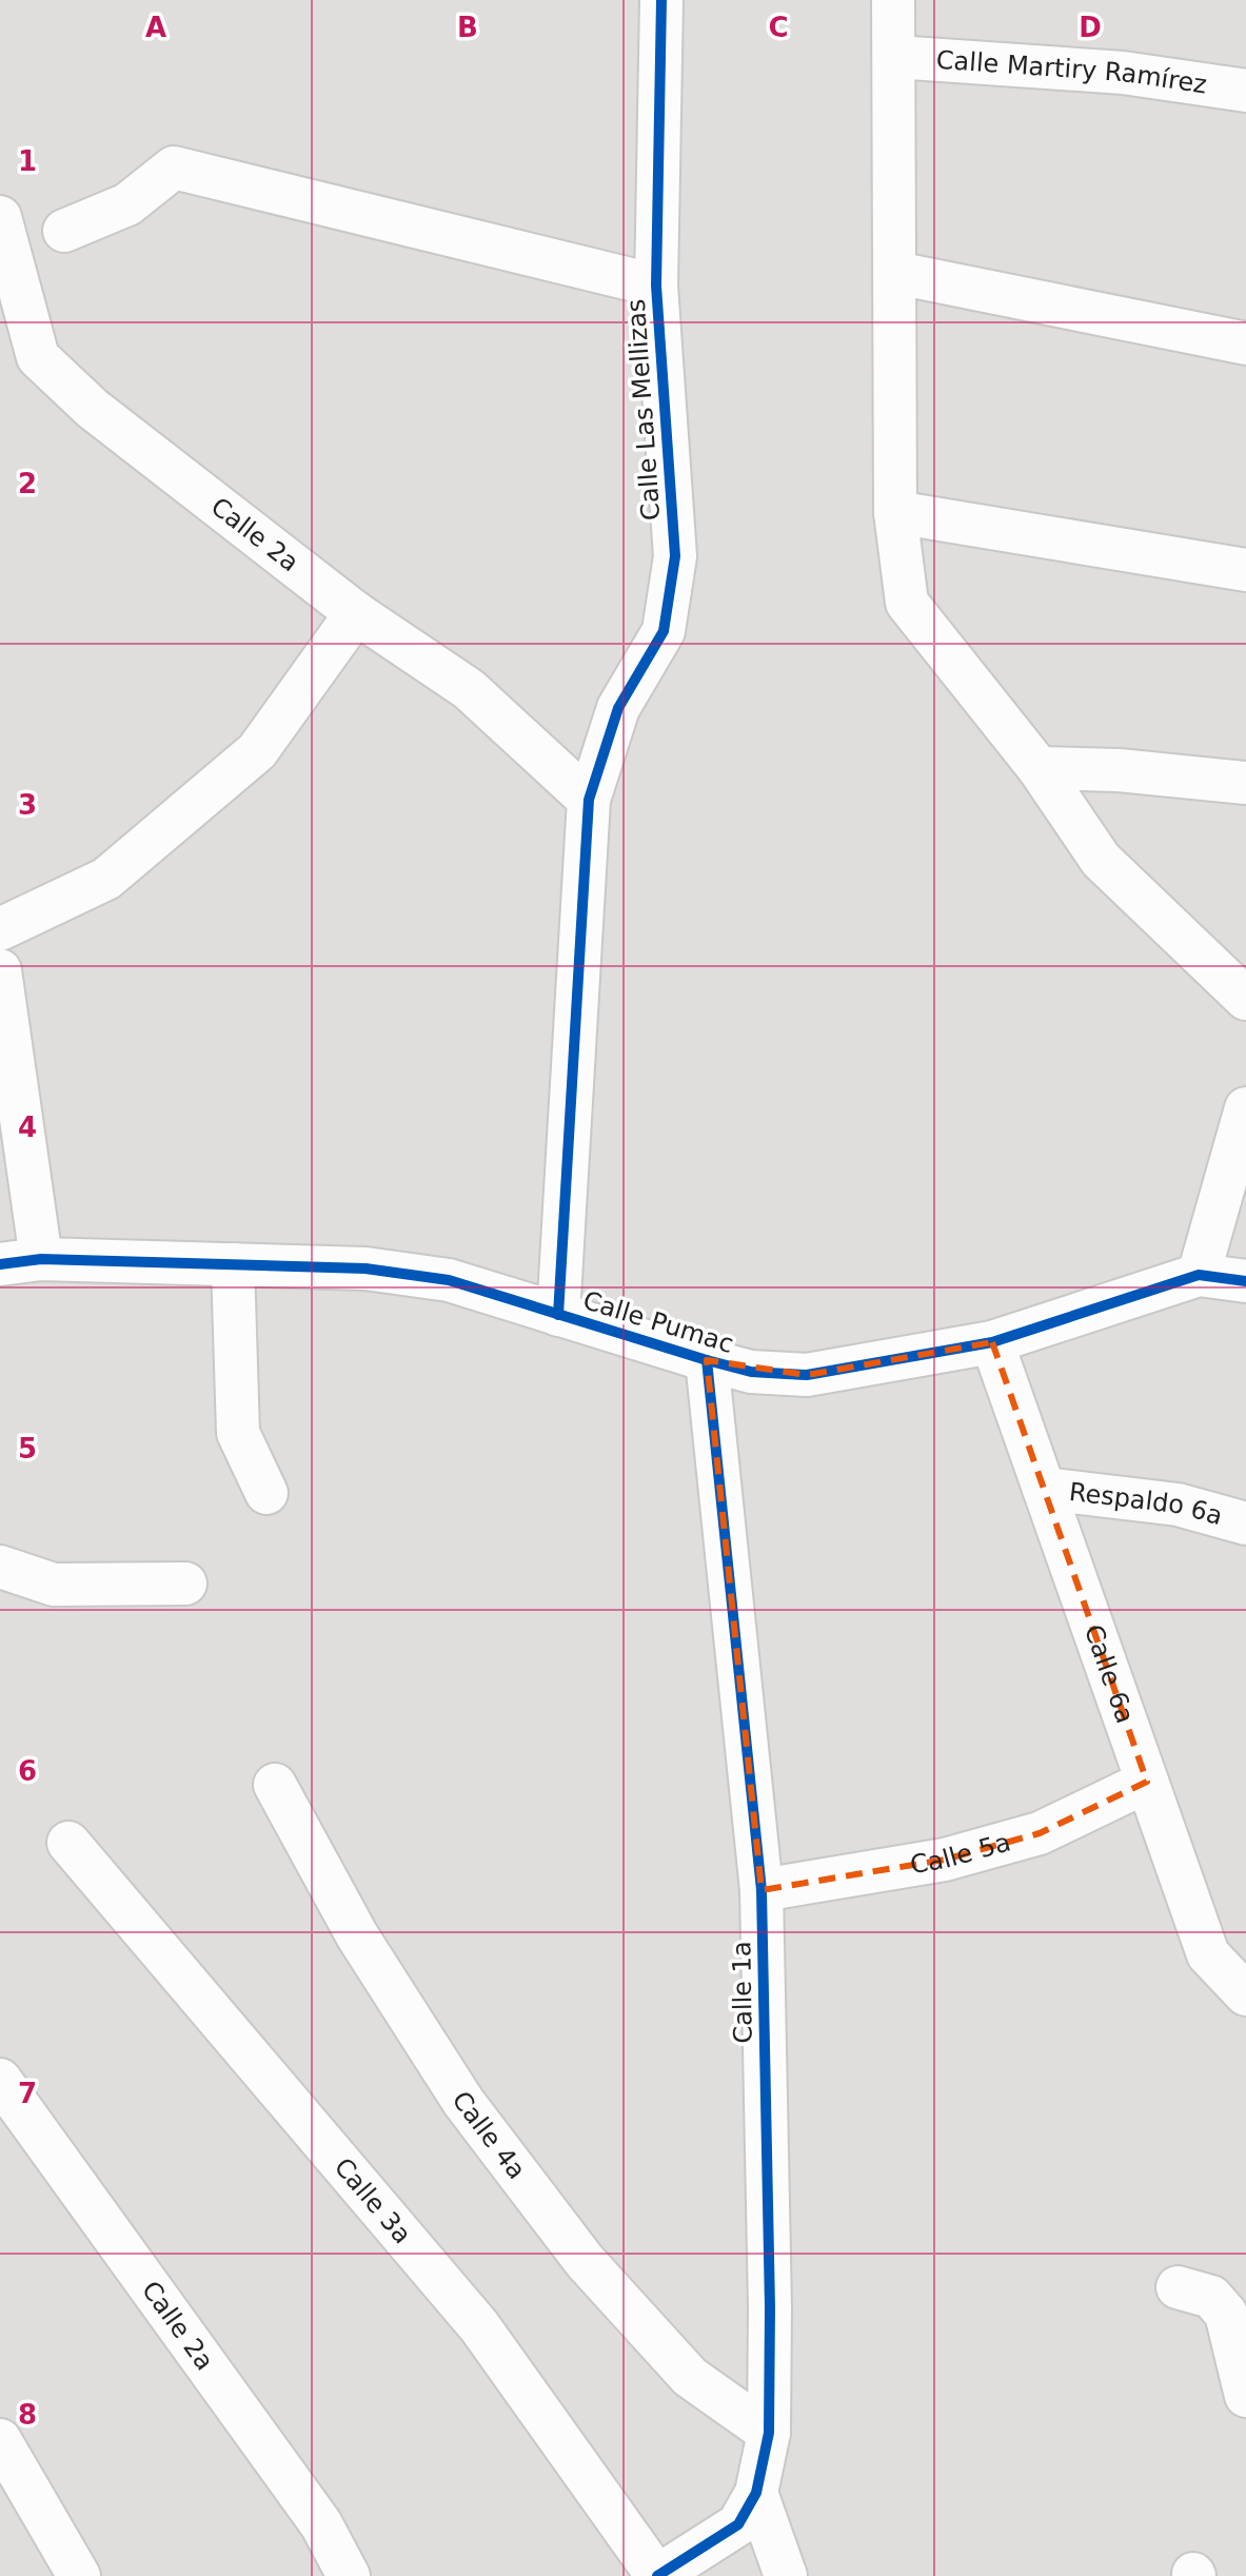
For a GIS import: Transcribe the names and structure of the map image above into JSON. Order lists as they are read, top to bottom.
{
  "streets": {
    "street": [
      "Calle Martiry Ramírez",
      "Calle Las Mellizas",
      "Calle 2a",
      "Calle Pumac",
      "Respaldo 6a",
      "Calle 6a",
      "Calle 5a",
      "Calle 1a",
      "Calle 4a",
      "Calle 3a"
    ]
  },
  "crossings": [
    ["Calle Las Mellizas", "Calle 2a"],
    ["Calle Las Mellizas", "Calle Pumac"],
    ["Calle Pumac", "Calle 6a"],
    ["Calle Pumac", "Calle 1a"],
    ["Respaldo 6a", "Calle 6a"],
    ["Calle 6a", "Calle 5a"],
    ["Calle 5a", "Calle 1a"],
    ["Calle 1a", "Calle 4a"],
    ["Calle 1a", "Calle 3a"]
  ],
  "grid": {
    "columns": [
      "A",
      "B",
      "C",
      "D"
    ],
    "rows": [
      "1",
      "2",
      "3",
      "4",
      "5",
      "6",
      "7",
      "8"
    ]
  }
}
